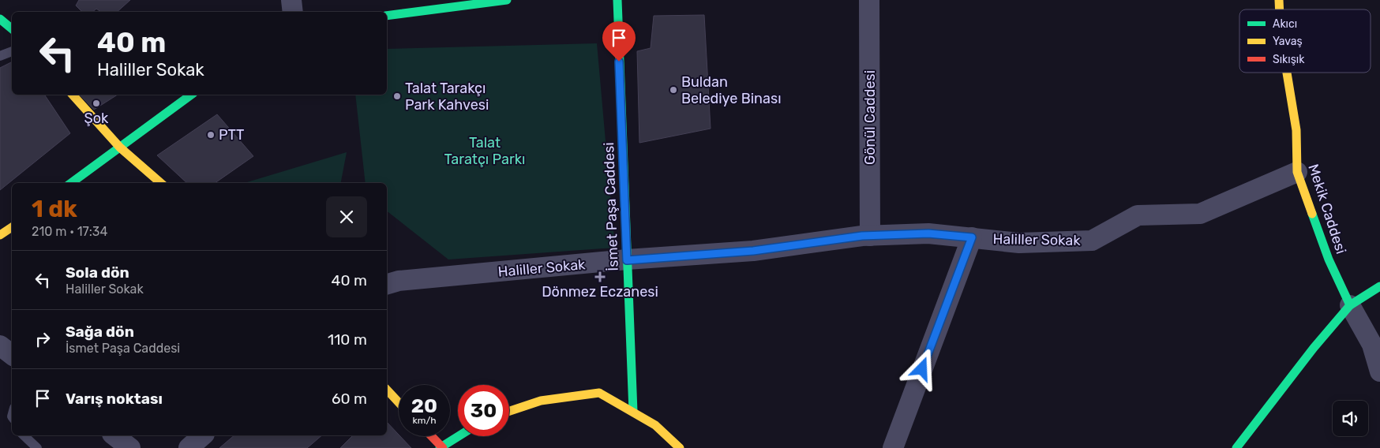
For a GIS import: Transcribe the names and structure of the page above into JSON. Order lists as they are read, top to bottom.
{
  "streets": {
    "street": [
      "Gönül Caddesi",
      "İsmet Paşa Caddesi",
      "Mekik Caddesi",
      "Haliller Sokak"
    ]
  },
  "crossings": [
    ["Gönül Caddesi", "Haliller Sokak"],
    ["İsmet Paşa Caddesi", "Haliller Sokak"],
    ["Mekik Caddesi", "Haliller Sokak"]
  ],
  "parks": ["Talat Taratçı Parkı"],
  "places": {
    "other": [
      "Buldan Belediye Binası",
      "Talat Tarakçı Park Kahvesi",
      "Şok",
      "PTT"
    ],
    "health": ["Dönmez Eczanesi"]
  },
  "legend": ["Akıcı", "Yavaş", "Sıkışık"],
  "page": {
    "turn": ["40 m", "Haliller Sokak"],
    "heading": ["1 dk", "210 m · 17:34"],
    "list": [
      {
        "name": "Sola dön",
        "note": "Haliller Sokak",
        "value": "40 m"
      },
      {
        "name": "Sağa dön",
        "note": "İsmet Paşa Caddesi",
        "value": "110 m"
      },
      {
        "name": "Varış noktası",
        "value": "60 m"
      }
    ],
    "speed": "20 km/h",
    "limit": "30"
  }
}
